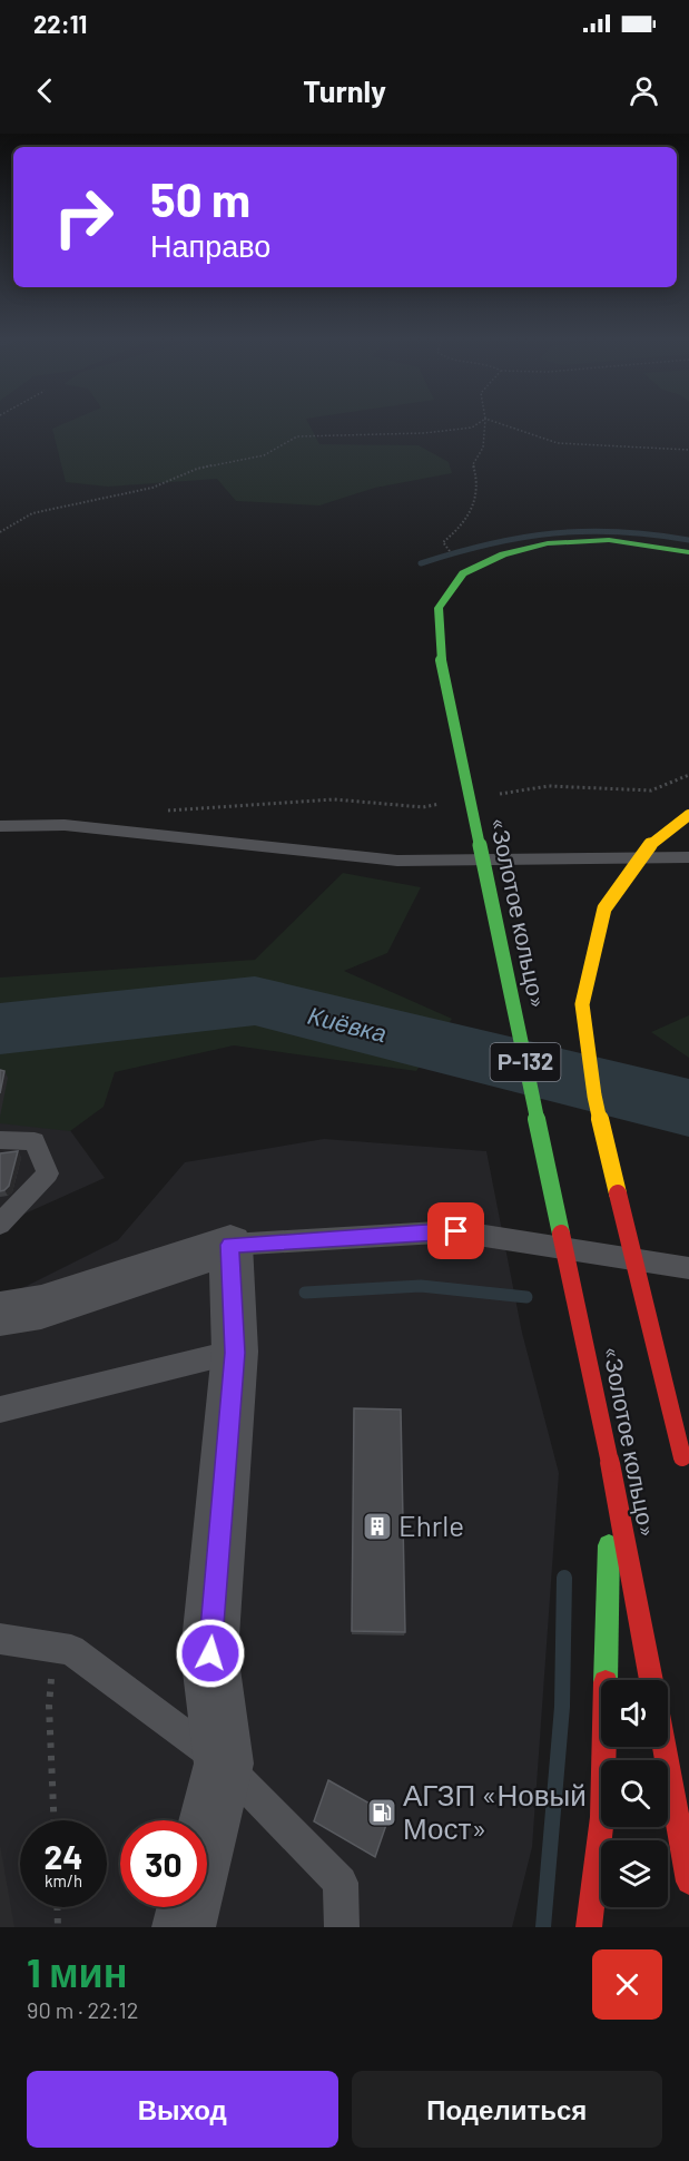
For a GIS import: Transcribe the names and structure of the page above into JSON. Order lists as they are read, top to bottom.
{
  "streets": {
    "main road": ["«Золотое кольцо»", "Р-132"]
  },
  "water": ["Киёвка"],
  "places": {
    "building": ["Ehrle"],
    "fuel station": ["АГЗП «Новый Мост»"]
  },
  "page": {
    "status": "22:11",
    "header": "Turnly",
    "turn": ["50 m", "Направо"],
    "speed": "24 km/h",
    "limit": "30",
    "heading": ["1 мин", "90 m · 22:12"],
    "buttons": ["Выход", "Поделиться"]
  }
}
